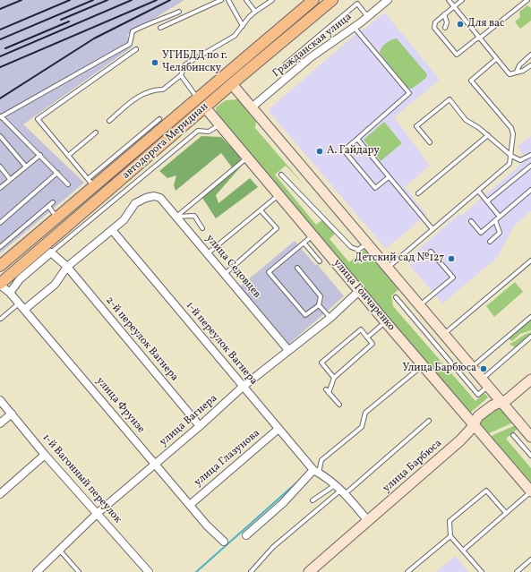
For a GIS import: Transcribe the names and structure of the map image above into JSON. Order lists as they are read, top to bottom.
{
  "streets": {
    "main road": ["автодорога Меридиан", "улица Гончаренко"],
    "street": [
      "Гражданская улица",
      "улица Седовцев",
      "2-й переулок Вагнера",
      "1-й переулок Вагнера",
      "улица Фрунзе",
      "улица Вагнера",
      "улица Глазунова",
      "улица Барбюса",
      "1-й Вагонный переулок"
    ]
  },
  "crossings": [
    ["автодорога Меридиан", "улица Гончаренко"],
    ["автодорога Меридиан", "улица Фрунзе"],
    ["улица Седовцев", "1-й переулок Вагнера"],
    ["улица Седовцев", "улица Вагнера"],
    ["улица Гончаренко", "улица Вагнера"],
    ["улица Гончаренко", "улица Барбюса"],
    ["2-й переулок Вагнера", "улица Вагнера"],
    ["1-й переулок Вагнера", "улица Вагнера"],
    ["1-й переулок Вагнера", "улица Глазунова"],
    ["1-й переулок Вагнера", "улица Барбюса"],
    ["улица Фрунзе", "улица Вагнера"],
    ["улица Фрунзе", "улица Глазунова"],
    ["улица Вагнера", "1-й Вагонный переулок"]
  ],
  "places": [
    "Для вас",
    "УГИБДД по г. Челябинску",
    "А. Гайдару",
    "Детский сад №127",
    "Улица Барбюса"
  ]
}
